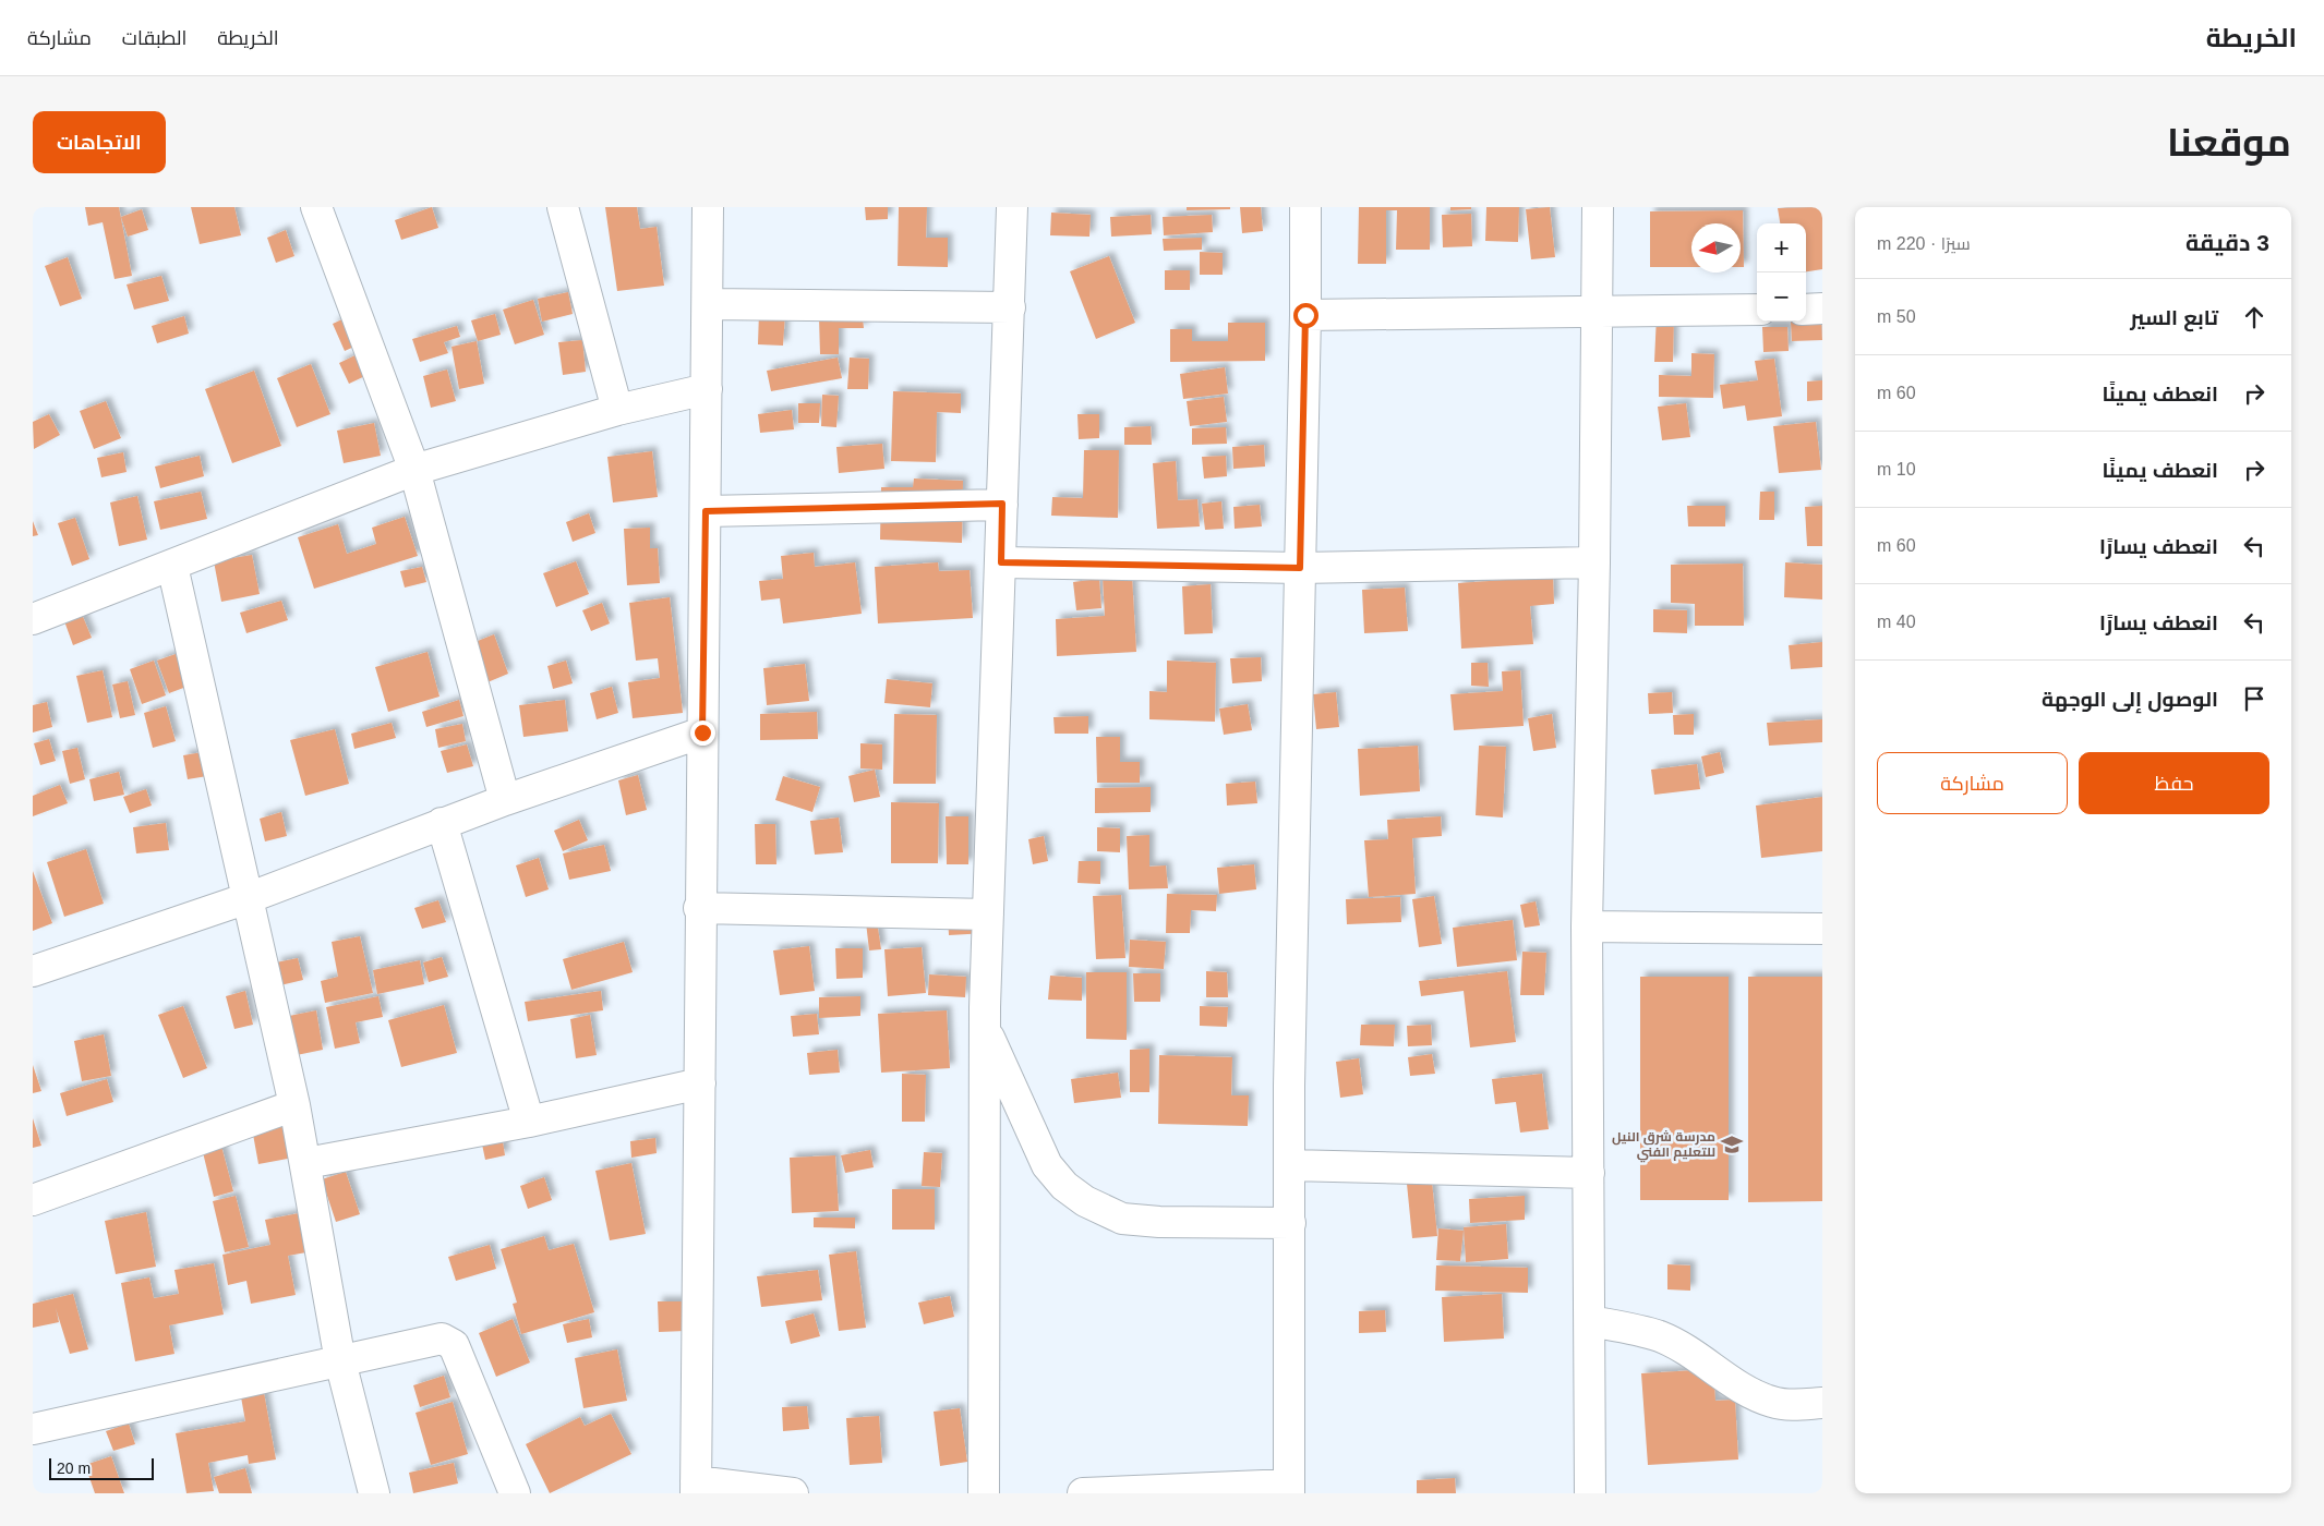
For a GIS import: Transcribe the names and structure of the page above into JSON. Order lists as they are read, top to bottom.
{
  "places": {
    "school or university": ["مدرسة شرق النيل للتعليم الفني"]
  },
  "scale_bar": "20 m",
  "north": "left",
  "page": {
    "header": "الخريطة",
    "nav": ["الخريطة", "الطبقات", "مشاركة"],
    "title": "موقعنا",
    "buttons": [
      "الاتجاهات",
      ["حفظ", "مشاركة"]
    ],
    "heading": ["3 دقيقة", "سيرًا · 220 m"],
    "map_buttons": ["+", "−"],
    "list": [
      ["تابع السير", "50 m"],
      ["انعطف يمينًا", "60 m"],
      ["انعطف يمينًا", "10 m"],
      ["انعطف يسارًا", "60 m"],
      ["انعطف يسارًا", "40 m"],
      "الوصول إلى الوجهة"
    ],
    "scale": "20 m"
  }
}
